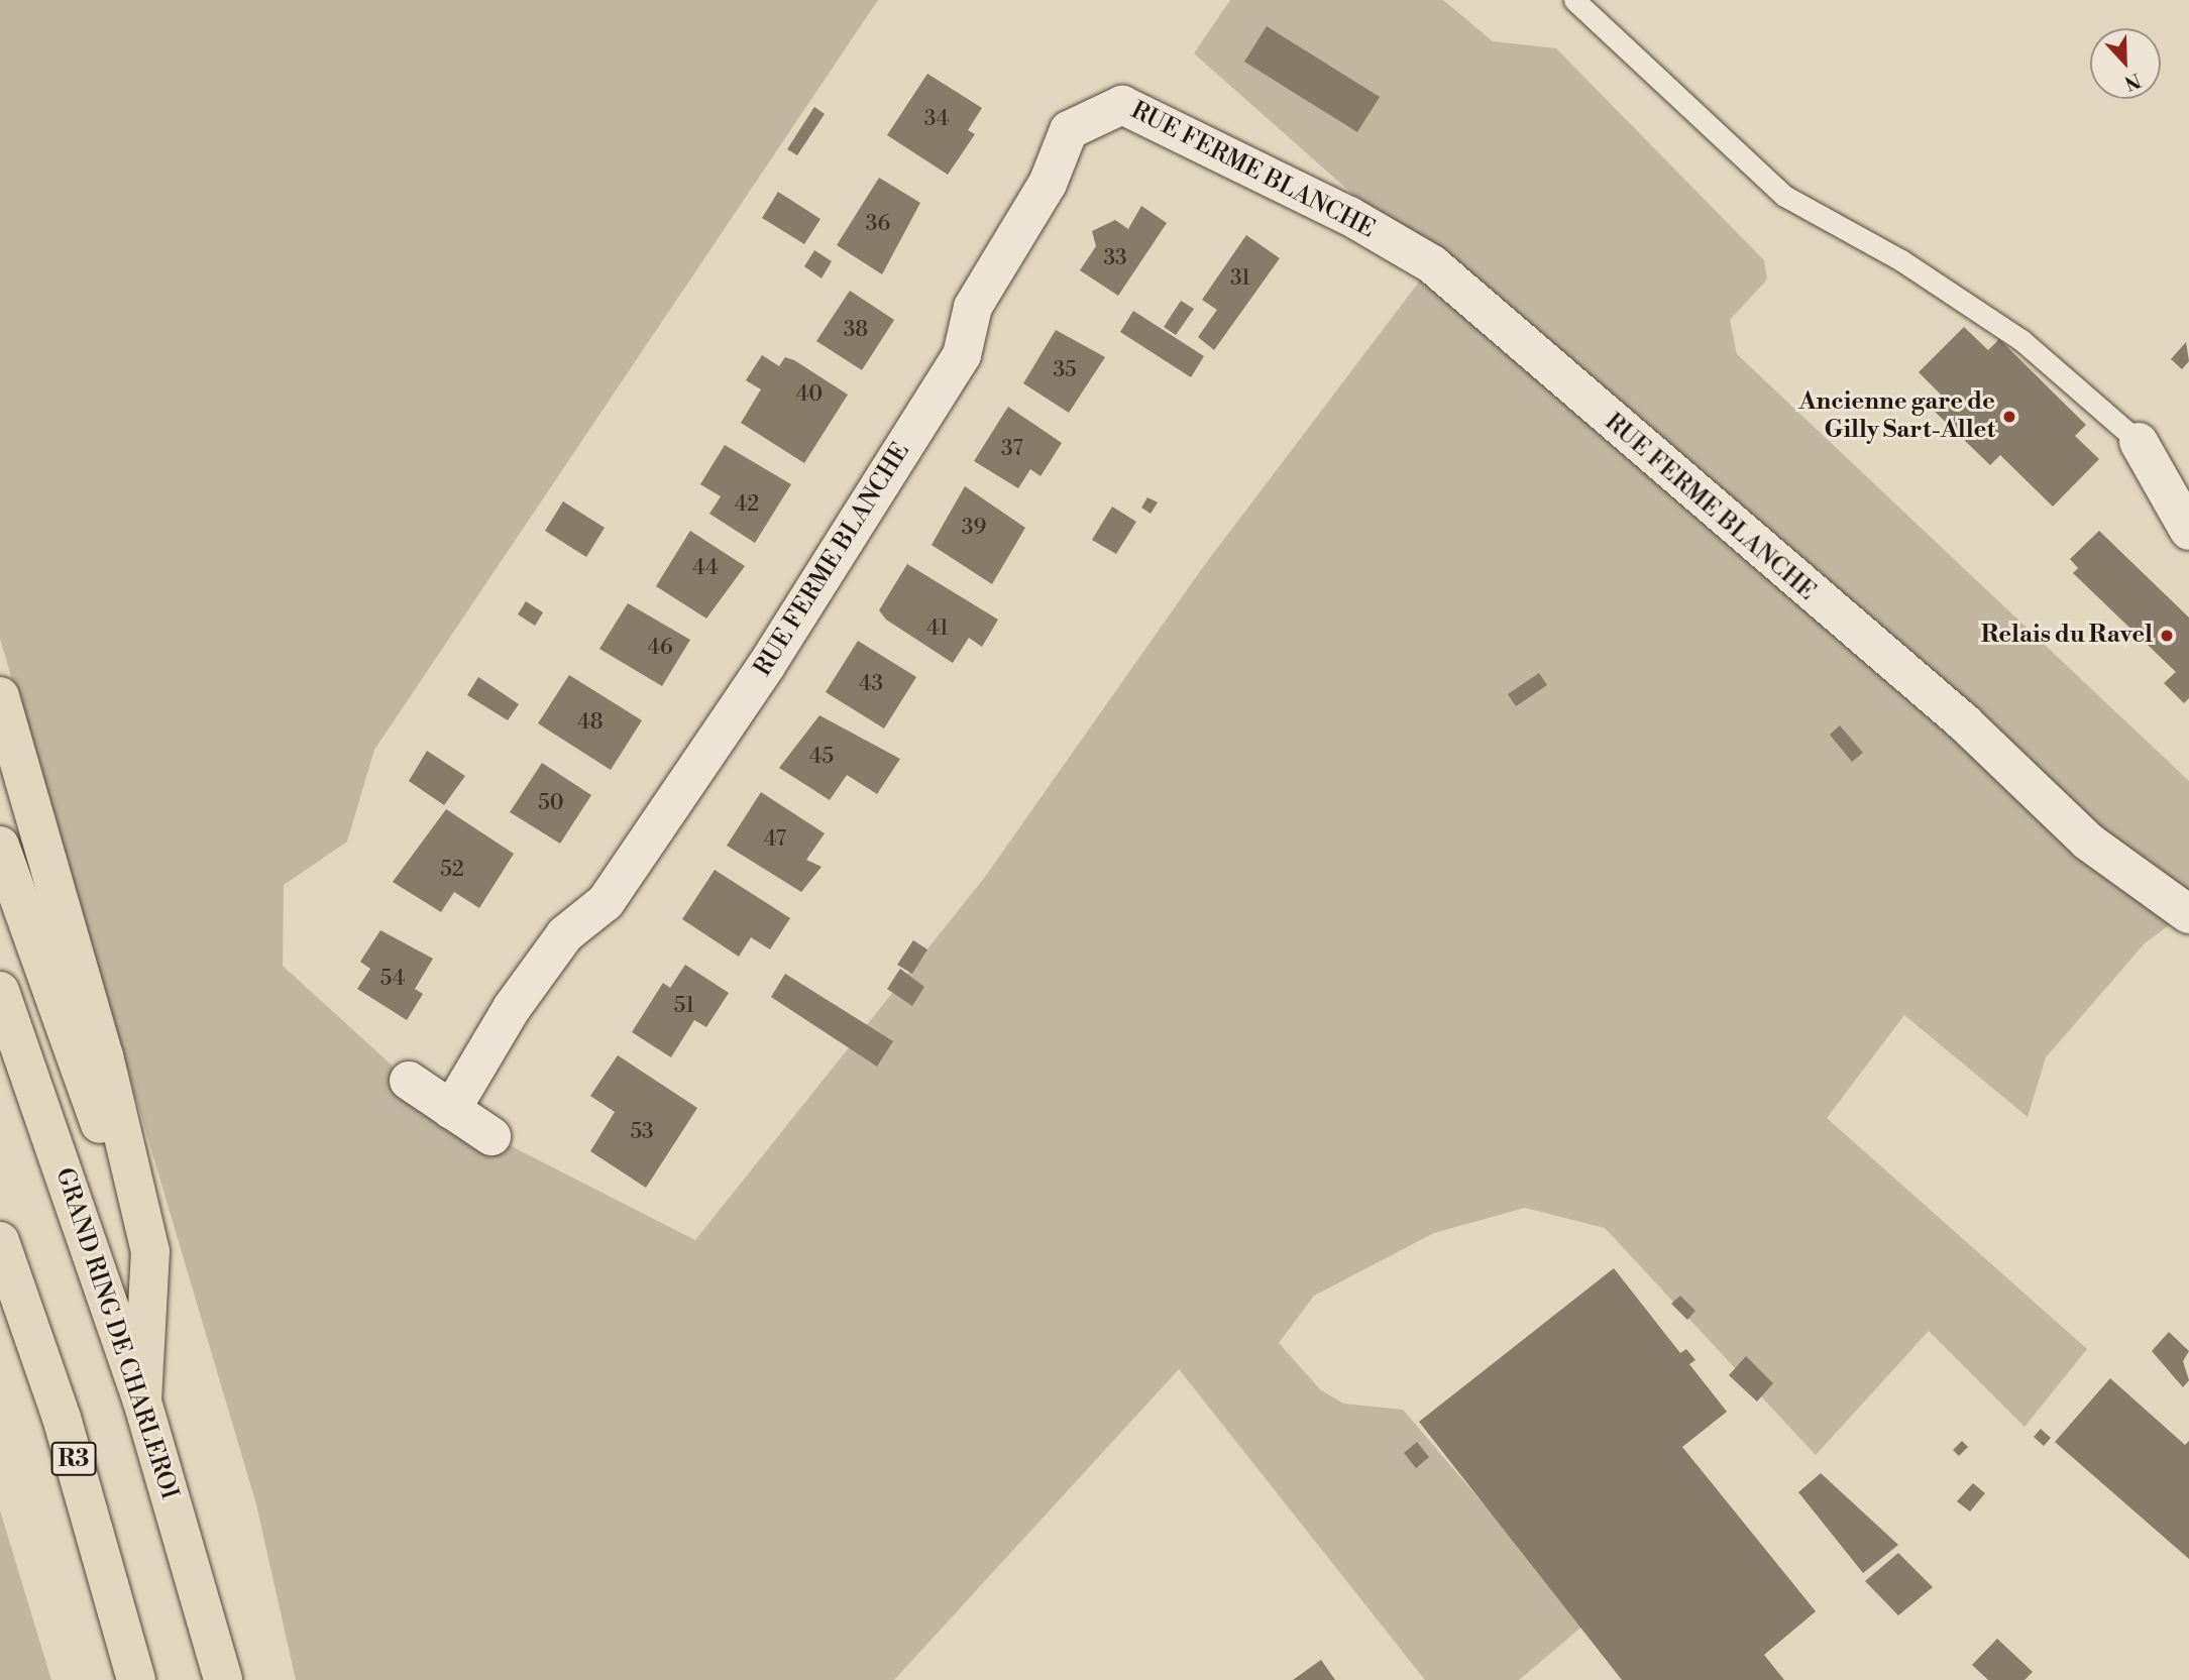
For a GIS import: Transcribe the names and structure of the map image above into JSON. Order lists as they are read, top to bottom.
{
  "streets": {
    "highway": ["GRAND RING DE CHARLEROI", "R3"],
    "street": ["RUE FERME BLANCHE"]
  },
  "places": ["Ancienne gare de Gilly Sart-Allet", "Relais du Ravel"],
  "house_numbers": [
    "34",
    "36",
    "33",
    "31",
    "38",
    "35",
    "40",
    "37",
    "42",
    "39",
    "44",
    "41",
    "46",
    "43",
    "48",
    "45",
    "50",
    "47",
    "52",
    "54",
    "51",
    "53"
  ],
  "north": "bottom"
}
